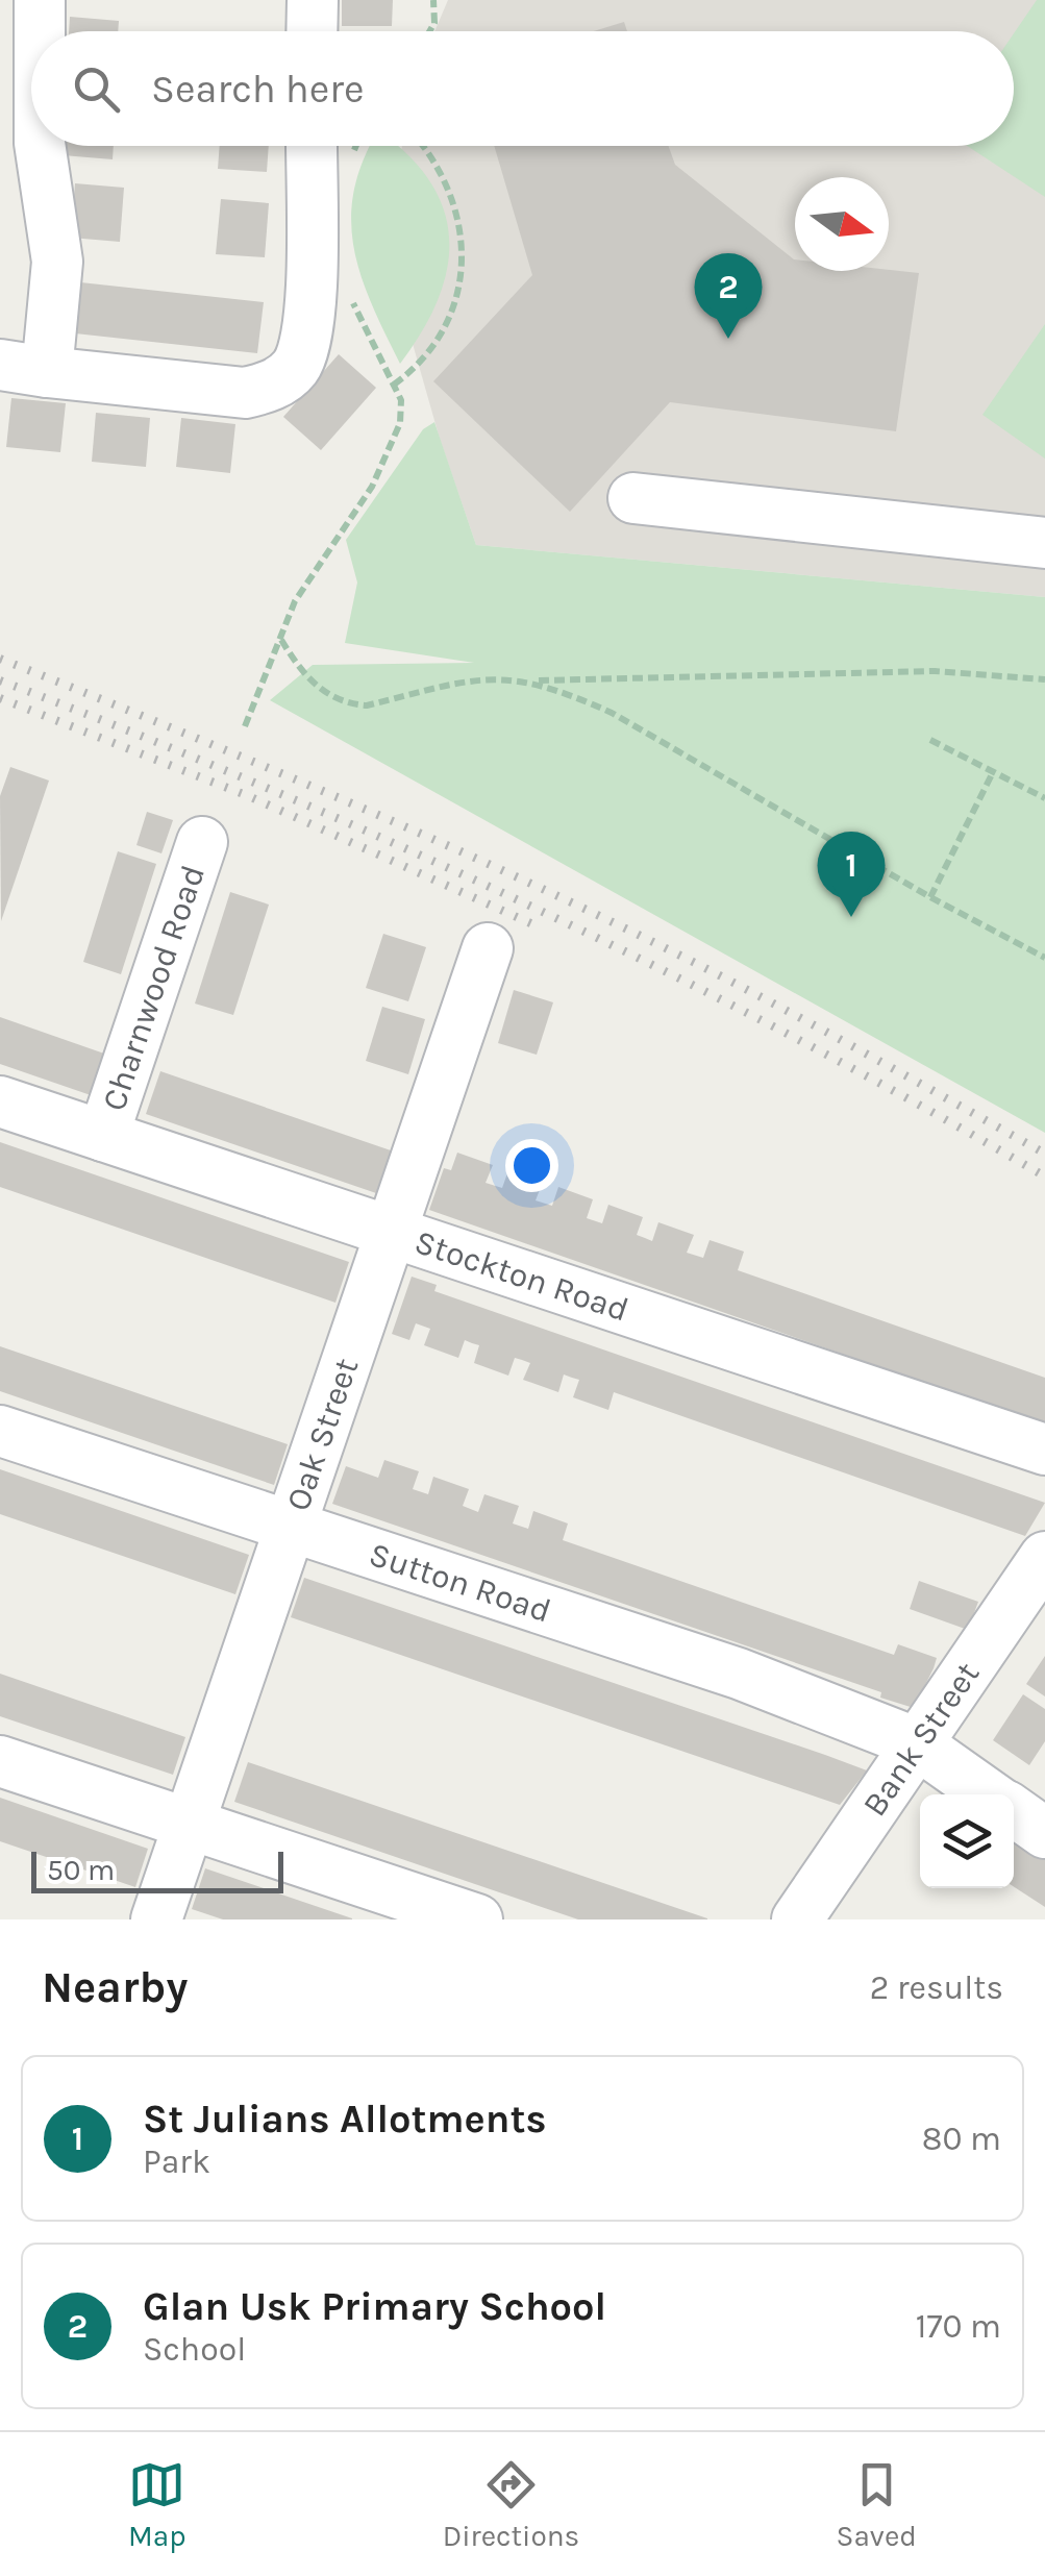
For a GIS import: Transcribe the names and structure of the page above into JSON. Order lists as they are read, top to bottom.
{
  "streets": {
    "street": [
      "Charnwood Road",
      "Stockton Road",
      "Oak Street",
      "Sutton Road",
      "Bank Street"
    ]
  },
  "crossings": [
    ["Charnwood Road", "Stockton Road"],
    ["Stockton Road", "Oak Street"],
    ["Oak Street", "Sutton Road"],
    ["Sutton Road", "Bank Street"]
  ],
  "scale_bar": "50 m",
  "north": "right",
  "page": {
    "search": "Search here",
    "pins": ["2", "1"],
    "scale": "50 m",
    "heading": ["Nearby", "2 results"],
    "list": [
      {
        "mark": "1",
        "name": "St Julians Allotments",
        "note": "Park",
        "value": "80 m"
      },
      {
        "mark": "2",
        "name": "Glan Usk Primary School",
        "note": "School",
        "value": "170 m"
      }
    ],
    "nav": ["Map", "Directions", "Saved"]
  }
}
